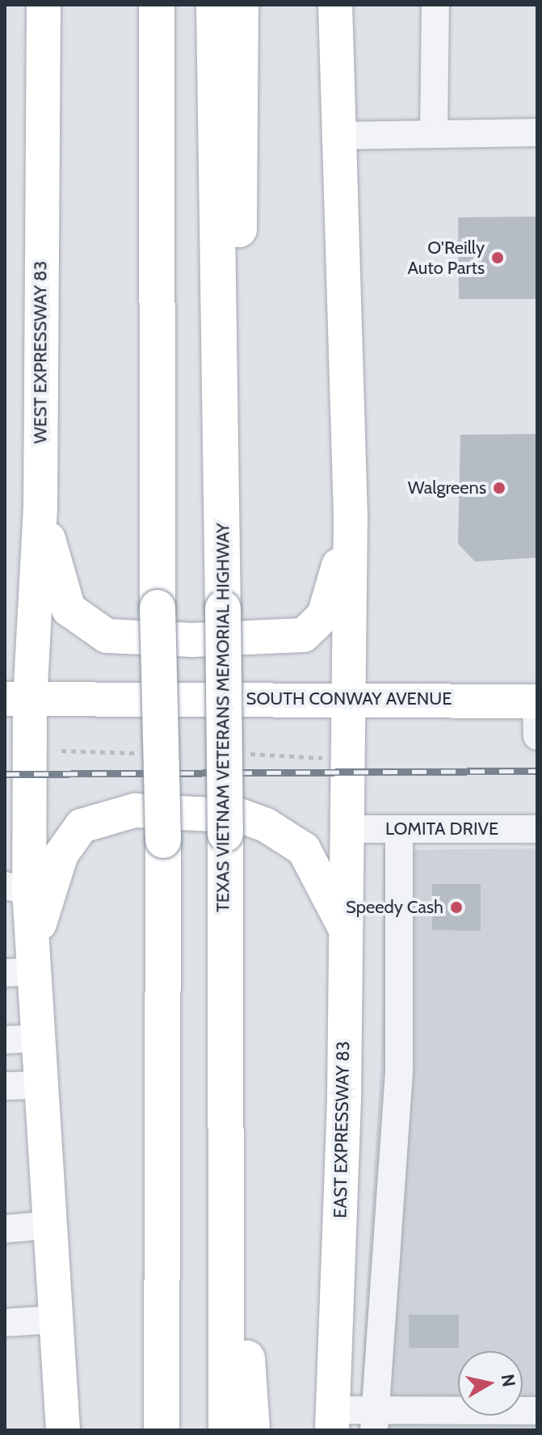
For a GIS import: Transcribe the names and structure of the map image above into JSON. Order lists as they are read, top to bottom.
{
  "streets": {
    "highway": ["TEXAS VIETNAM VETERANS MEMORIAL HIGHWAY"],
    "main road": ["WEST EXPRESSWAY 83", "SOUTH CONWAY AVENUE", "EAST EXPRESSWAY 83"],
    "street": ["LOMITA DRIVE"]
  },
  "crossings": [
    ["WEST EXPRESSWAY 83", "SOUTH CONWAY AVENUE"],
    ["SOUTH CONWAY AVENUE", "EAST EXPRESSWAY 83"],
    ["LOMITA DRIVE", "EAST EXPRESSWAY 83"]
  ],
  "places": ["O'Reilly Auto Parts", "Walgreens", "Speedy Cash"],
  "north": "right"
}
